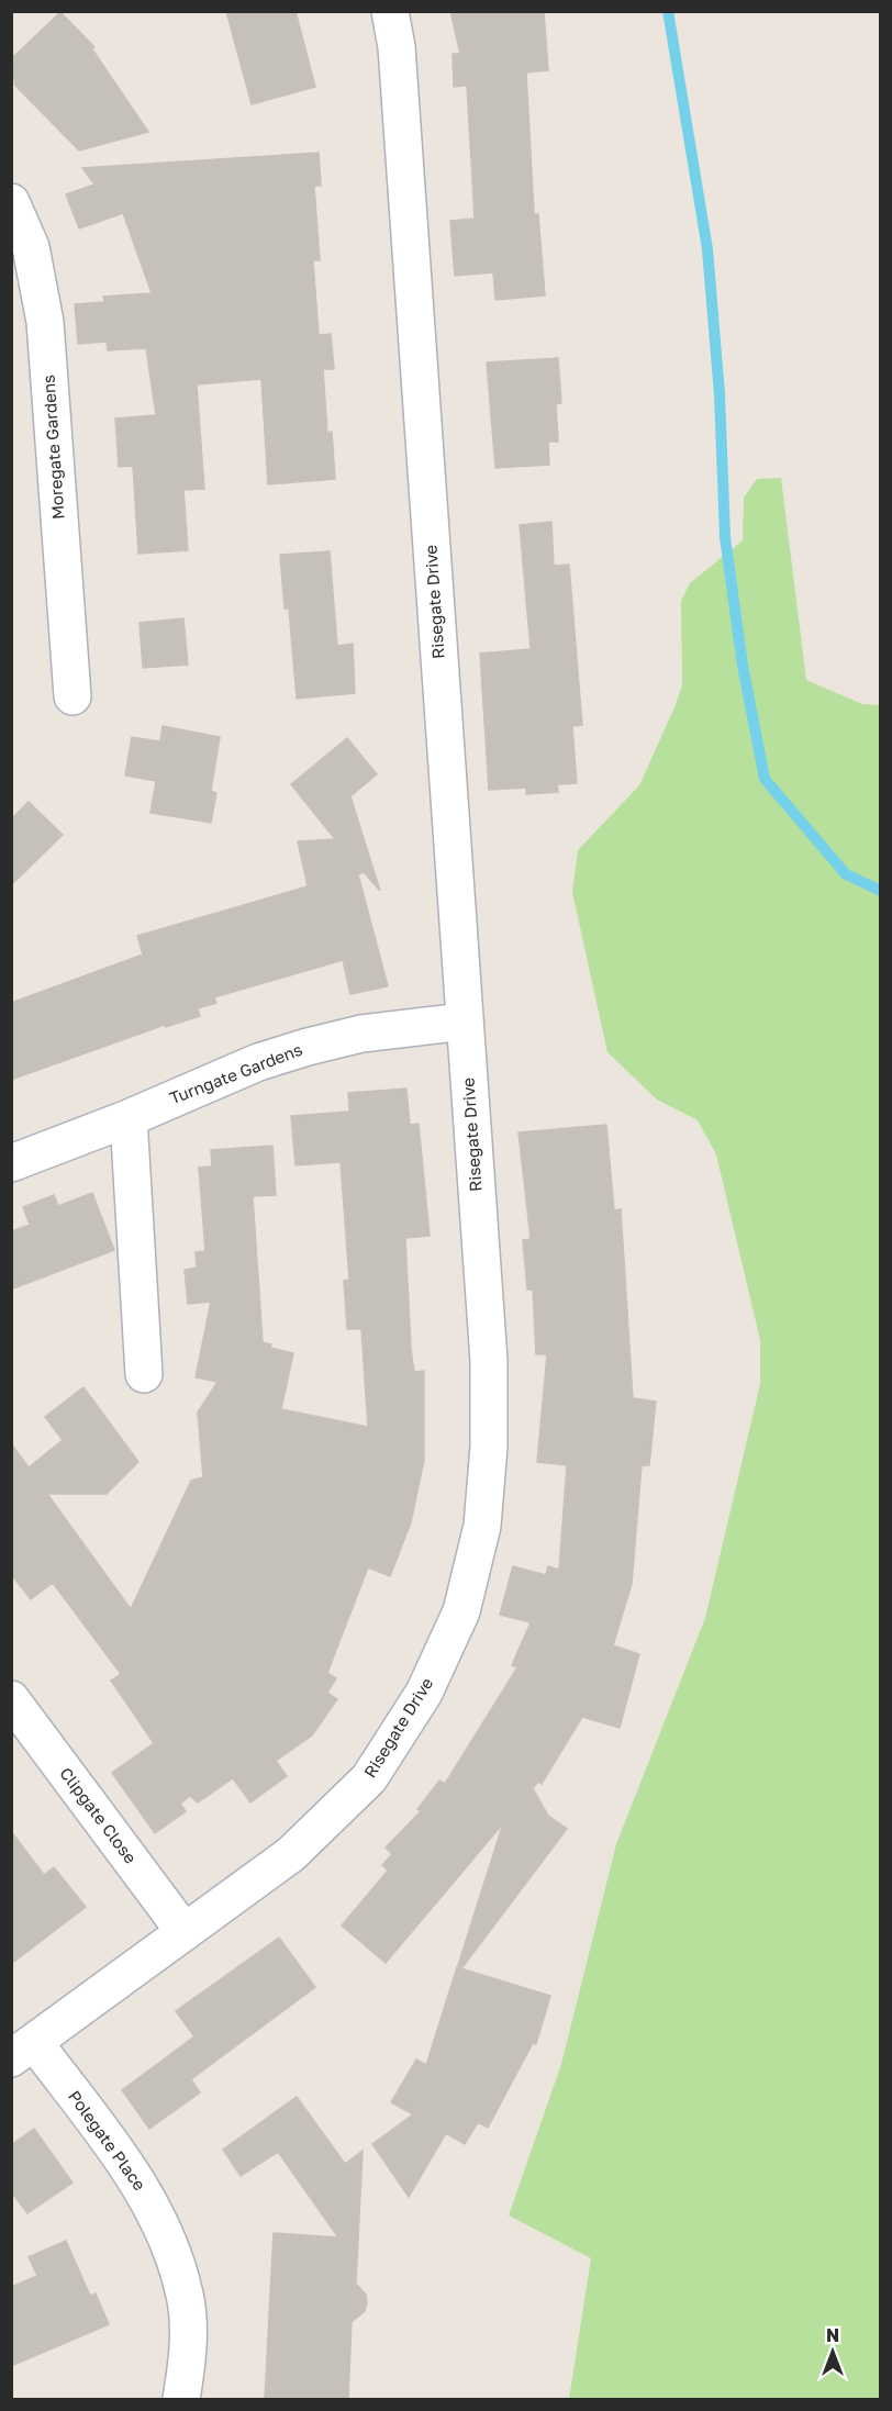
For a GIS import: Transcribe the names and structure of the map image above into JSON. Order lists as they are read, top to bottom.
{
  "streets": {
    "street": [
      "Moregate Gardens",
      "Risegate Drive",
      "Turngate Gardens",
      "Clipgate Close",
      "Polegate Place"
    ]
  },
  "crossings": [
    ["Risegate Drive", "Turngate Gardens"],
    ["Risegate Drive", "Clipgate Close"],
    ["Risegate Drive", "Polegate Place"]
  ],
  "north": "top"
}
